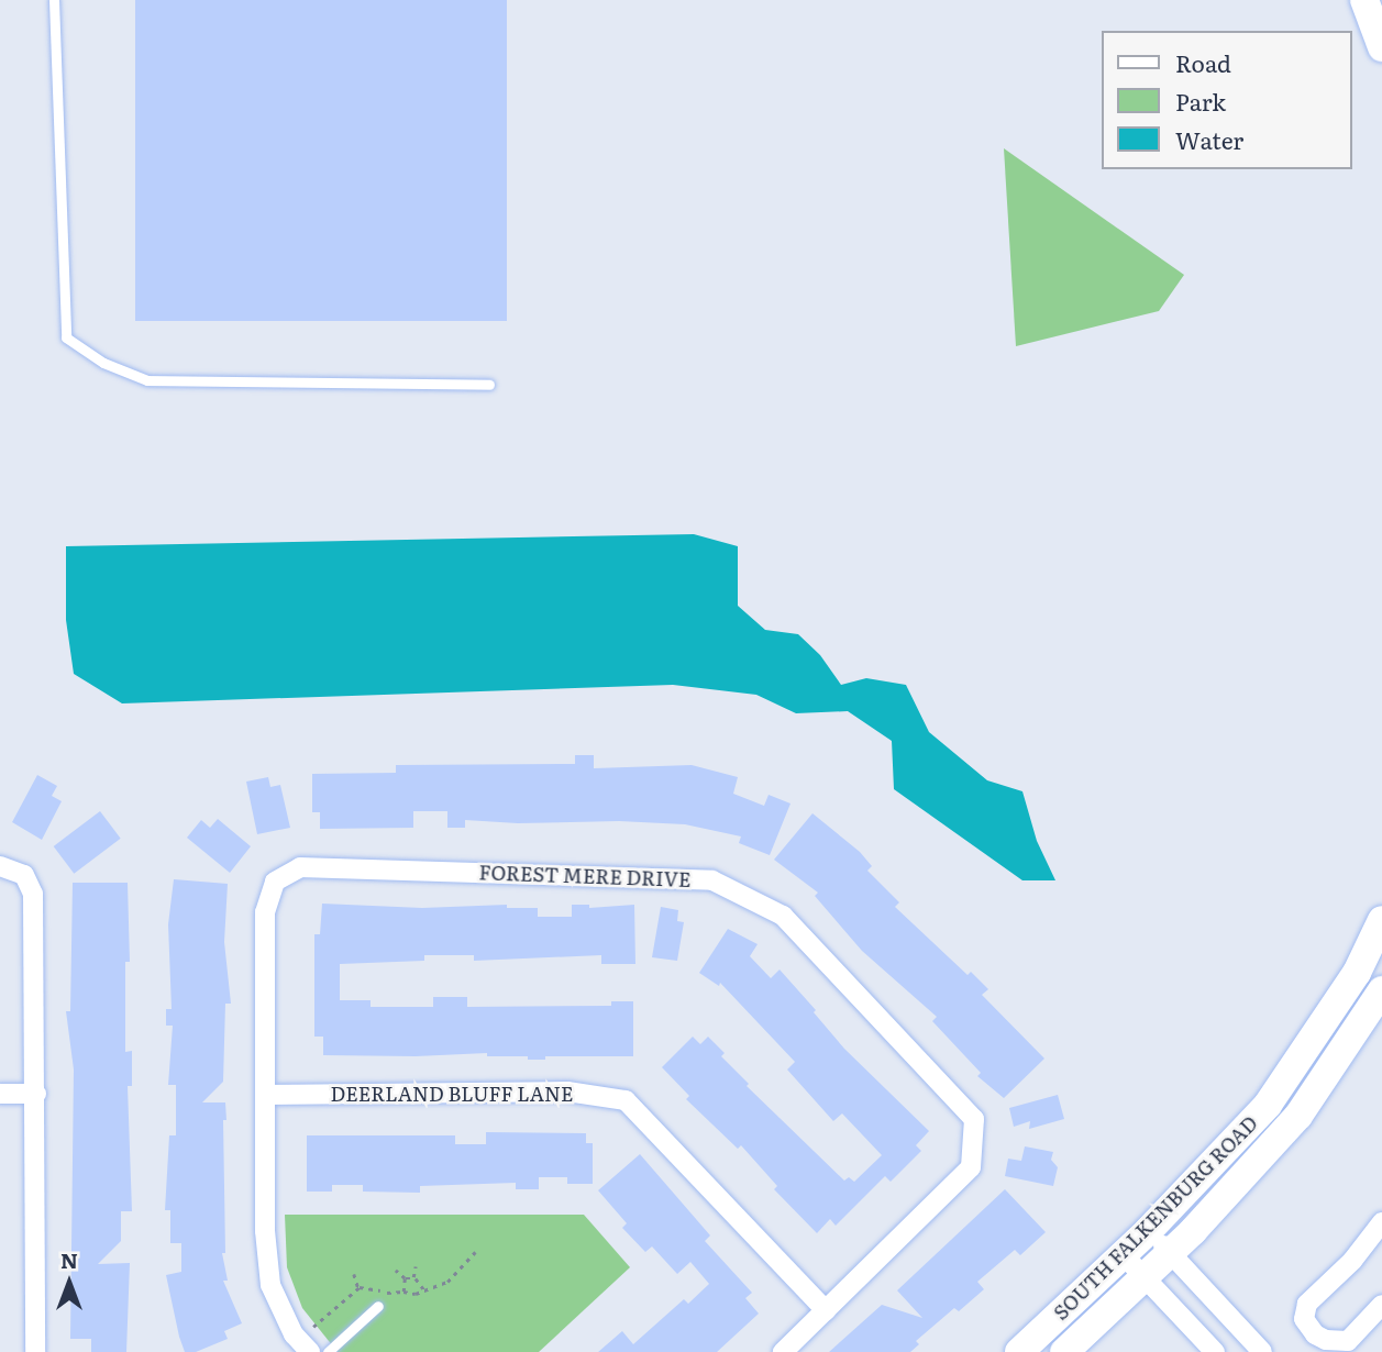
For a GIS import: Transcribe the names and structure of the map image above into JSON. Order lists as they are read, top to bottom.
{
  "streets": {
    "street": ["FOREST MERE DRIVE", "DEERLAND BLUFF LANE", "SOUTH FALKENBURG ROAD"]
  },
  "crossings": [
    ["FOREST MERE DRIVE", "DEERLAND BLUFF LANE"]
  ],
  "legend": ["Road", "Park", "Water"],
  "north": "top"
}
